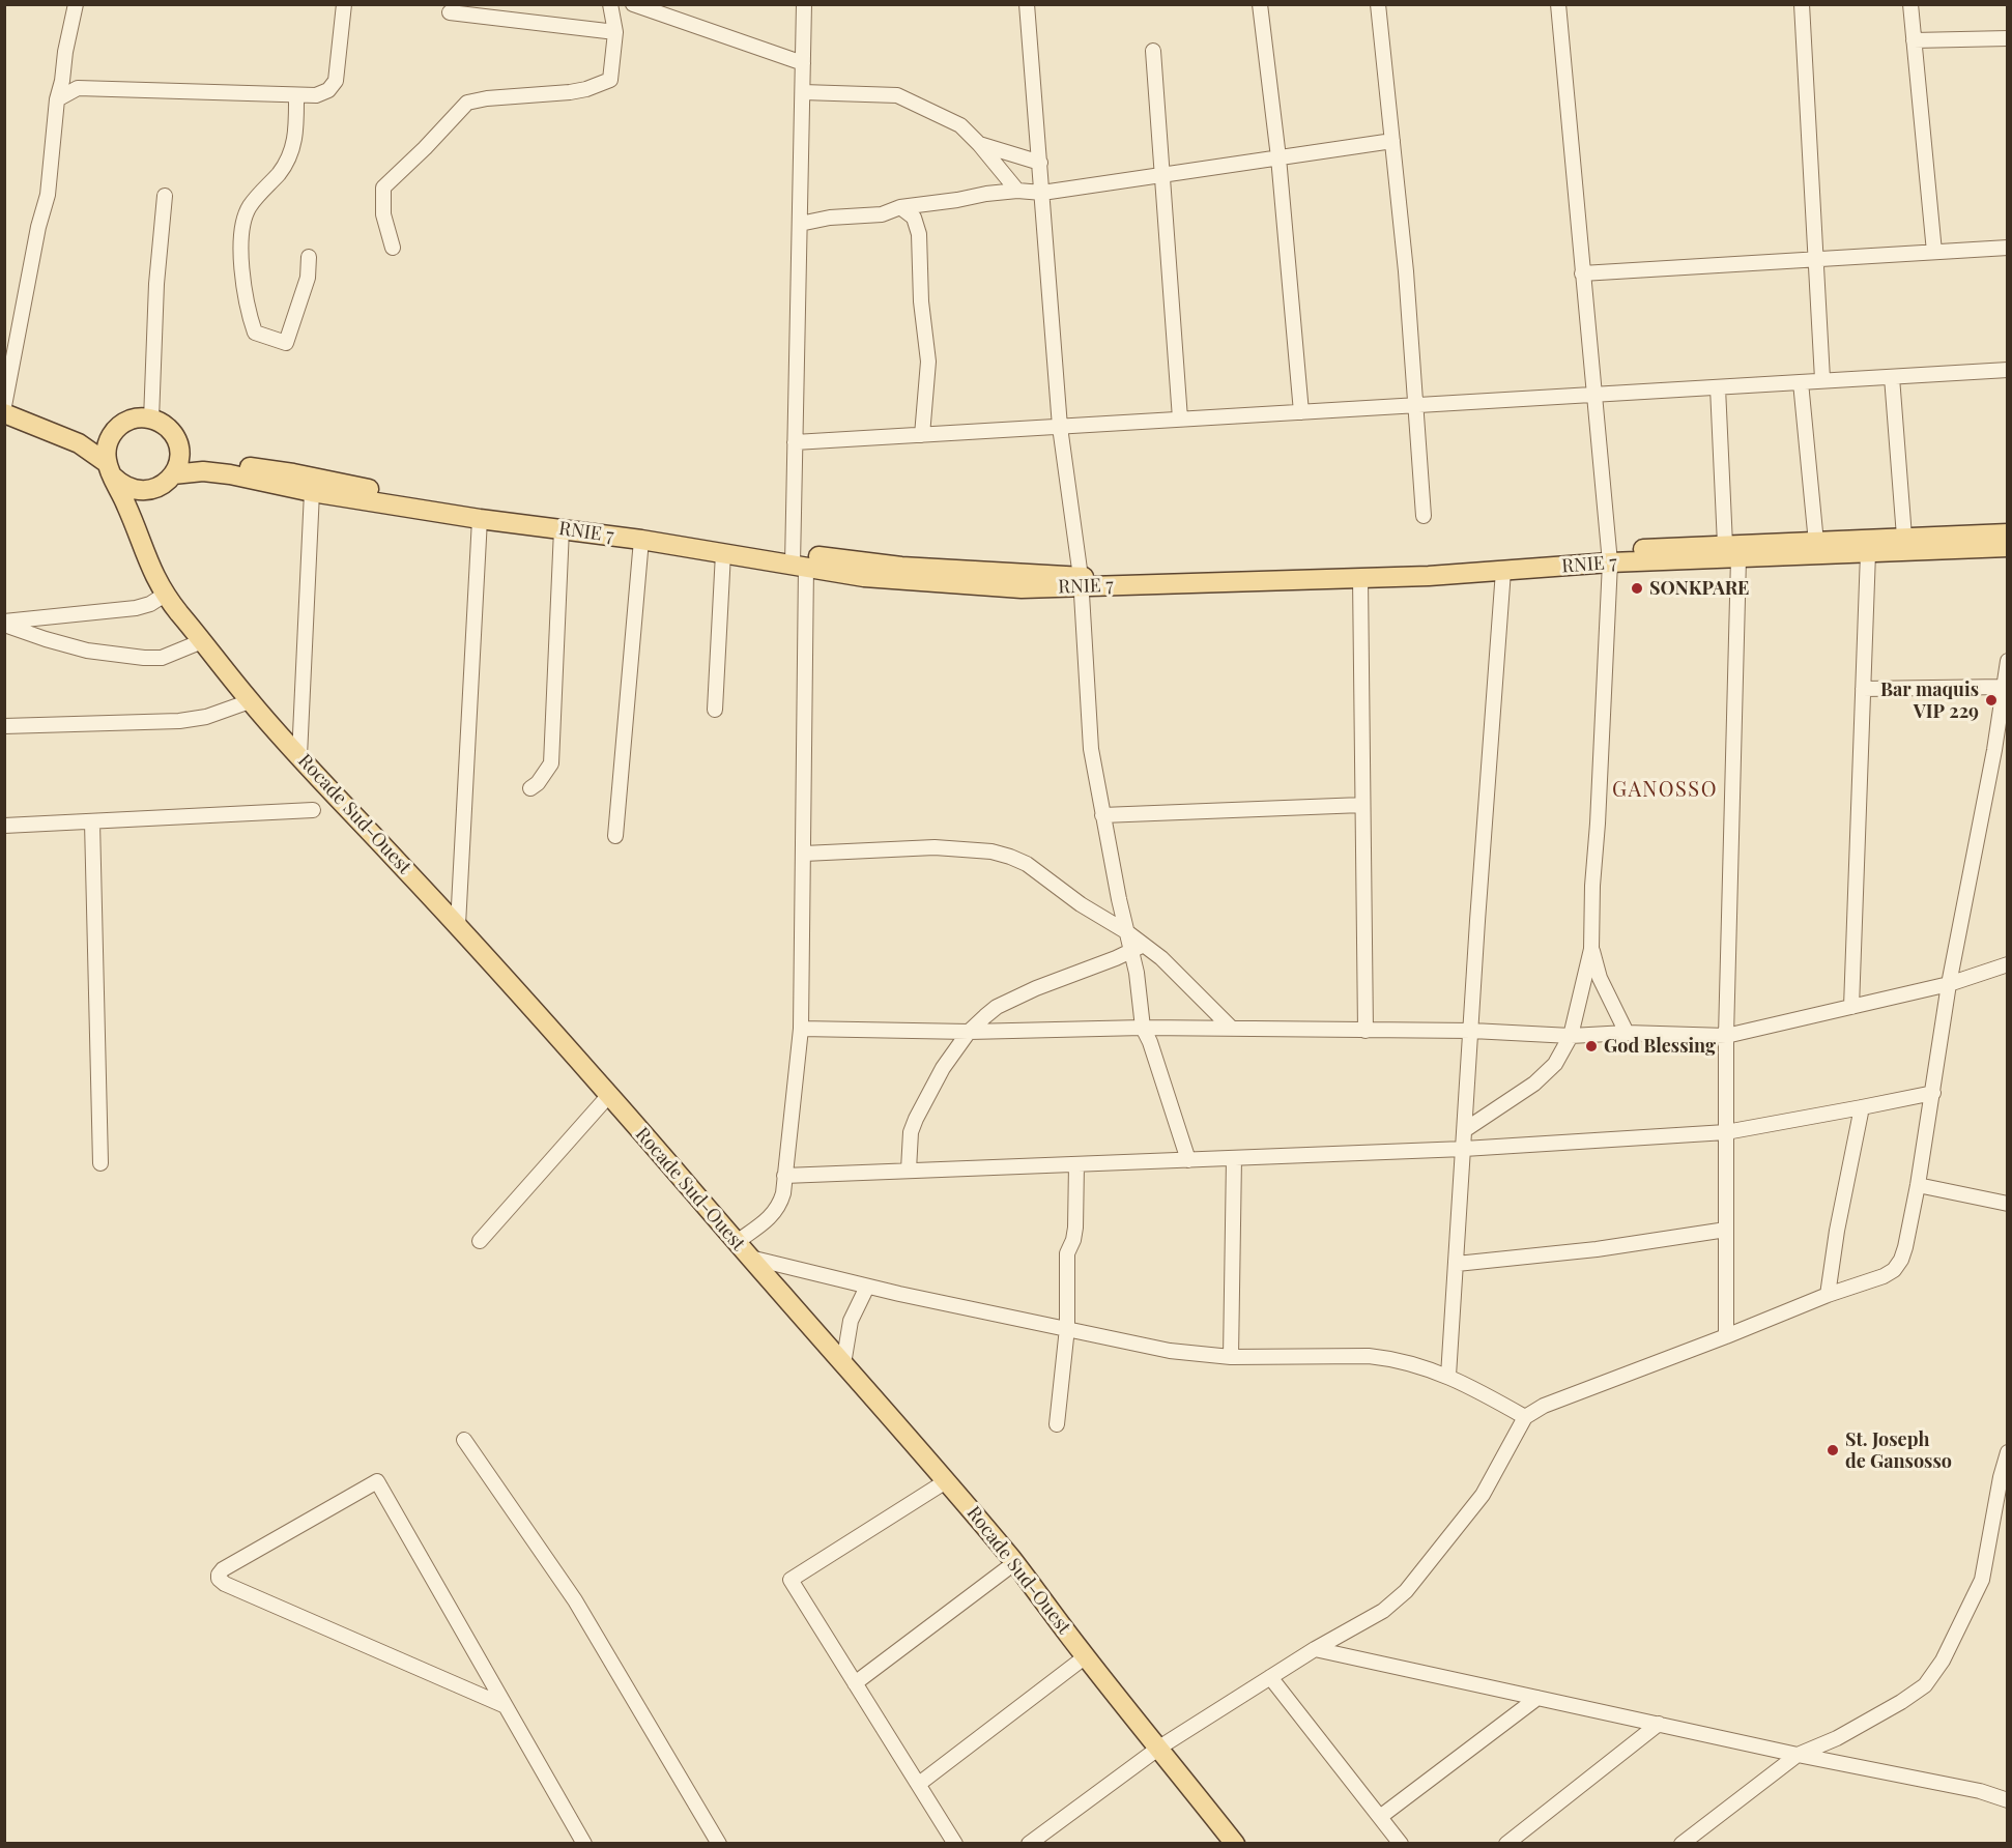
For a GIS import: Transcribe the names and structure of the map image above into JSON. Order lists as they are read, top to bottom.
{
  "streets": {
    "main road": ["RNIE 7", "Rocade Sud-Ouest"]
  },
  "crossings": [
    ["RNIE 7", "Rocade Sud-Ouest"]
  ],
  "districts": ["GANOSSO"],
  "places": [
    "SONKPARE",
    "Bar maquis VIP 229",
    "God Blessing",
    "St. Joseph de Gansosso"
  ]
}
